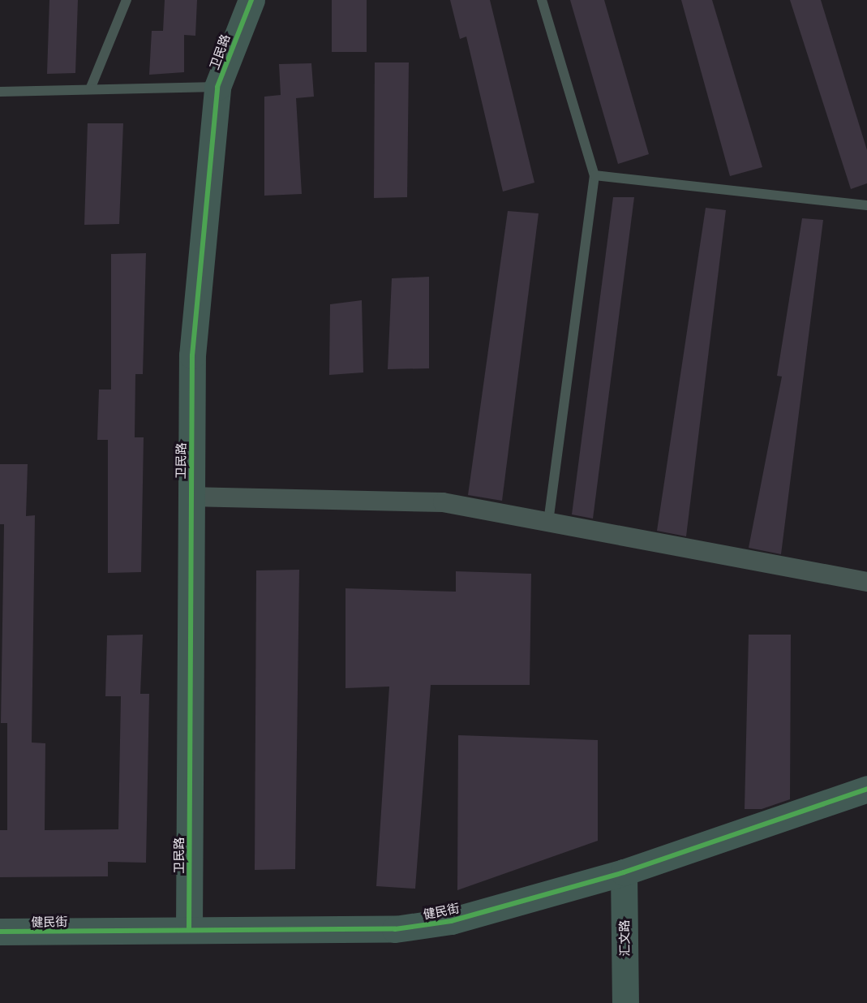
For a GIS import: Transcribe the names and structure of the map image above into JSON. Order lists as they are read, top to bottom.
{
  "streets": {
    "street": ["卫民路", "健民街", "汇文路"]
  },
  "crossings": [
    ["卫民路", "健民街"],
    ["健民街", "汇文路"]
  ]
}
